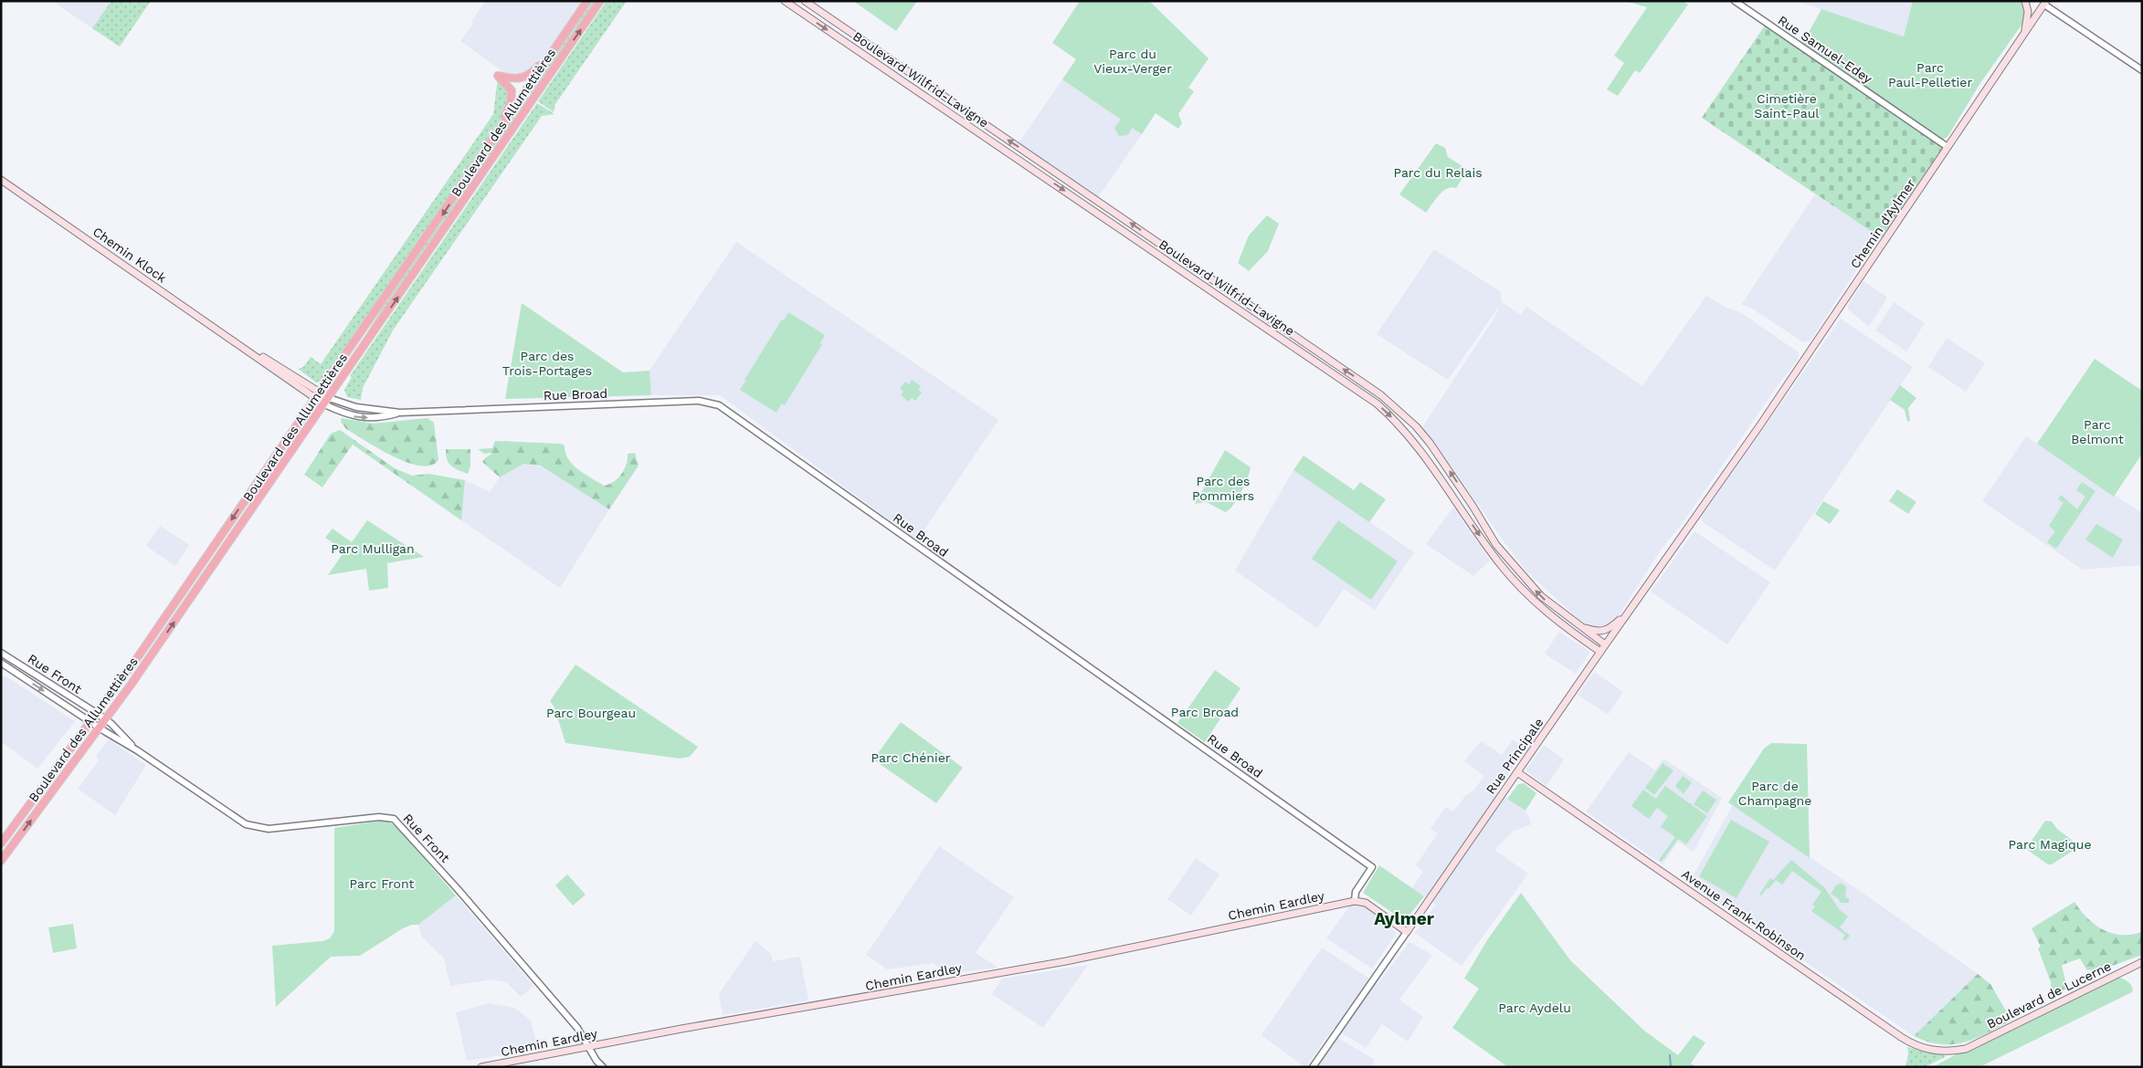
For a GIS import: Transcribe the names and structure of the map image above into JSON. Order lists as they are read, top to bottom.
{
  "streets": {
    "highway": ["Boulevard des Allumettières"],
    "main road": [
      "Boulevard Wilfrid-Lavigne",
      "Chemin d'Aylmer",
      "Chemin Klock",
      "Rue Principale",
      "Chemin Eardley",
      "Avenue Frank-Robinson",
      "Boulevard de Lucerne"
    ],
    "street": ["Rue Samuel-Edey", "Rue Broad", "Rue Front"]
  },
  "crossings": [
    ["Rue Samuel-Edey", "Chemin d'Aylmer"],
    ["Boulevard Wilfrid-Lavigne", "Rue Principale"],
    ["Boulevard des Allumettières", "Chemin Klock"],
    ["Boulevard des Allumettières", "Rue Broad"],
    ["Boulevard des Allumettières", "Rue Front"],
    ["Chemin d'Aylmer", "Rue Principale"],
    ["Chemin Klock", "Rue Broad"],
    ["Rue Broad", "Chemin Eardley"],
    ["Rue Front", "Chemin Eardley"],
    ["Rue Principale", "Avenue Frank-Robinson"],
    ["Avenue Frank-Robinson", "Boulevard de Lucerne"]
  ],
  "districts": ["Aylmer"],
  "parks": [
    "Parc du Vieux-Verger",
    "Parc Paul-Pelletier",
    "Cimetière Saint-Paul",
    "Parc du Relais",
    "Parc des Trois-Portages",
    "Parc Belmont",
    "Parc des Pommiers",
    "Parc Mulligan",
    "Parc Broad",
    "Parc Bourgeau",
    "Parc Chénier",
    "Parc de Champagne",
    "Parc Magique",
    "Parc Front",
    "Parc Aydelu"
  ]
}
